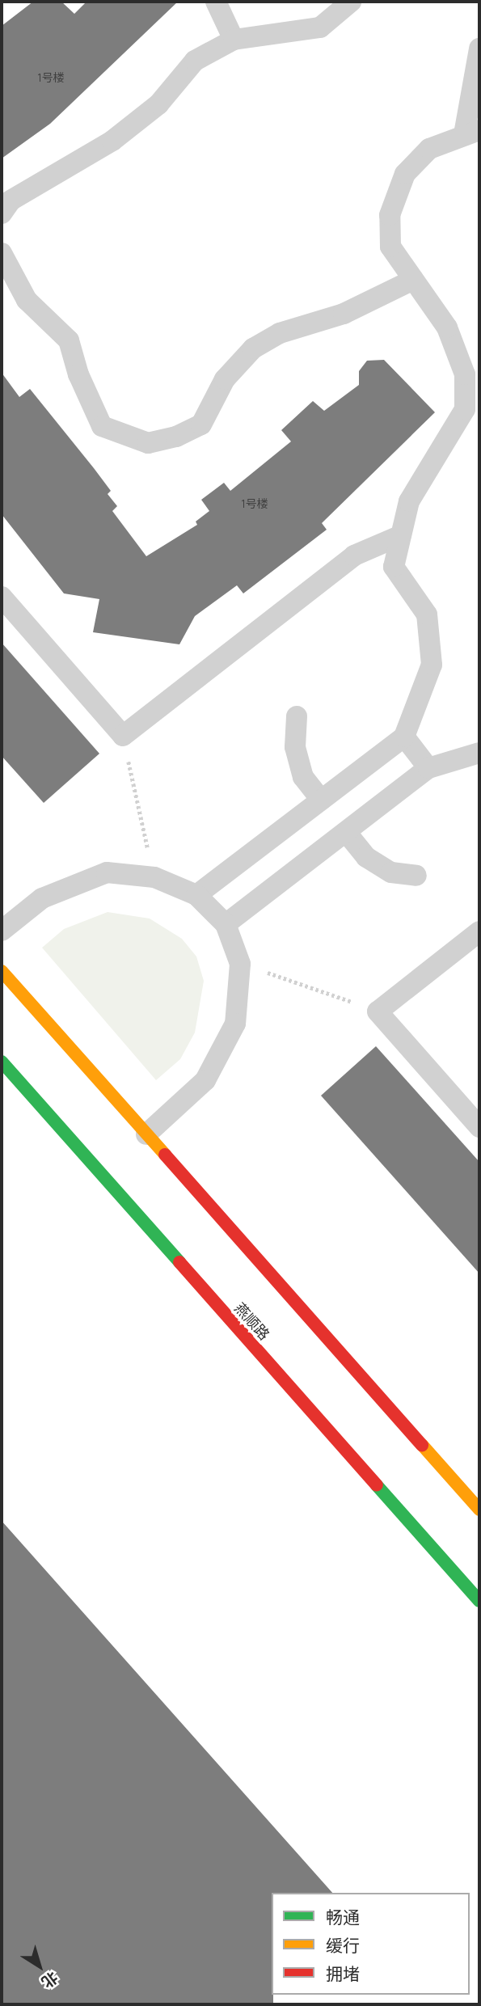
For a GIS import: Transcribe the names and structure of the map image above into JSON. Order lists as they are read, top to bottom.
{
  "streets": {
    "main road": ["燕顺路"]
  },
  "house_numbers": ["1号楼", "1号楼"],
  "legend": ["畅通", "缓行", "拥堵"],
  "north": "bottom right"
}
